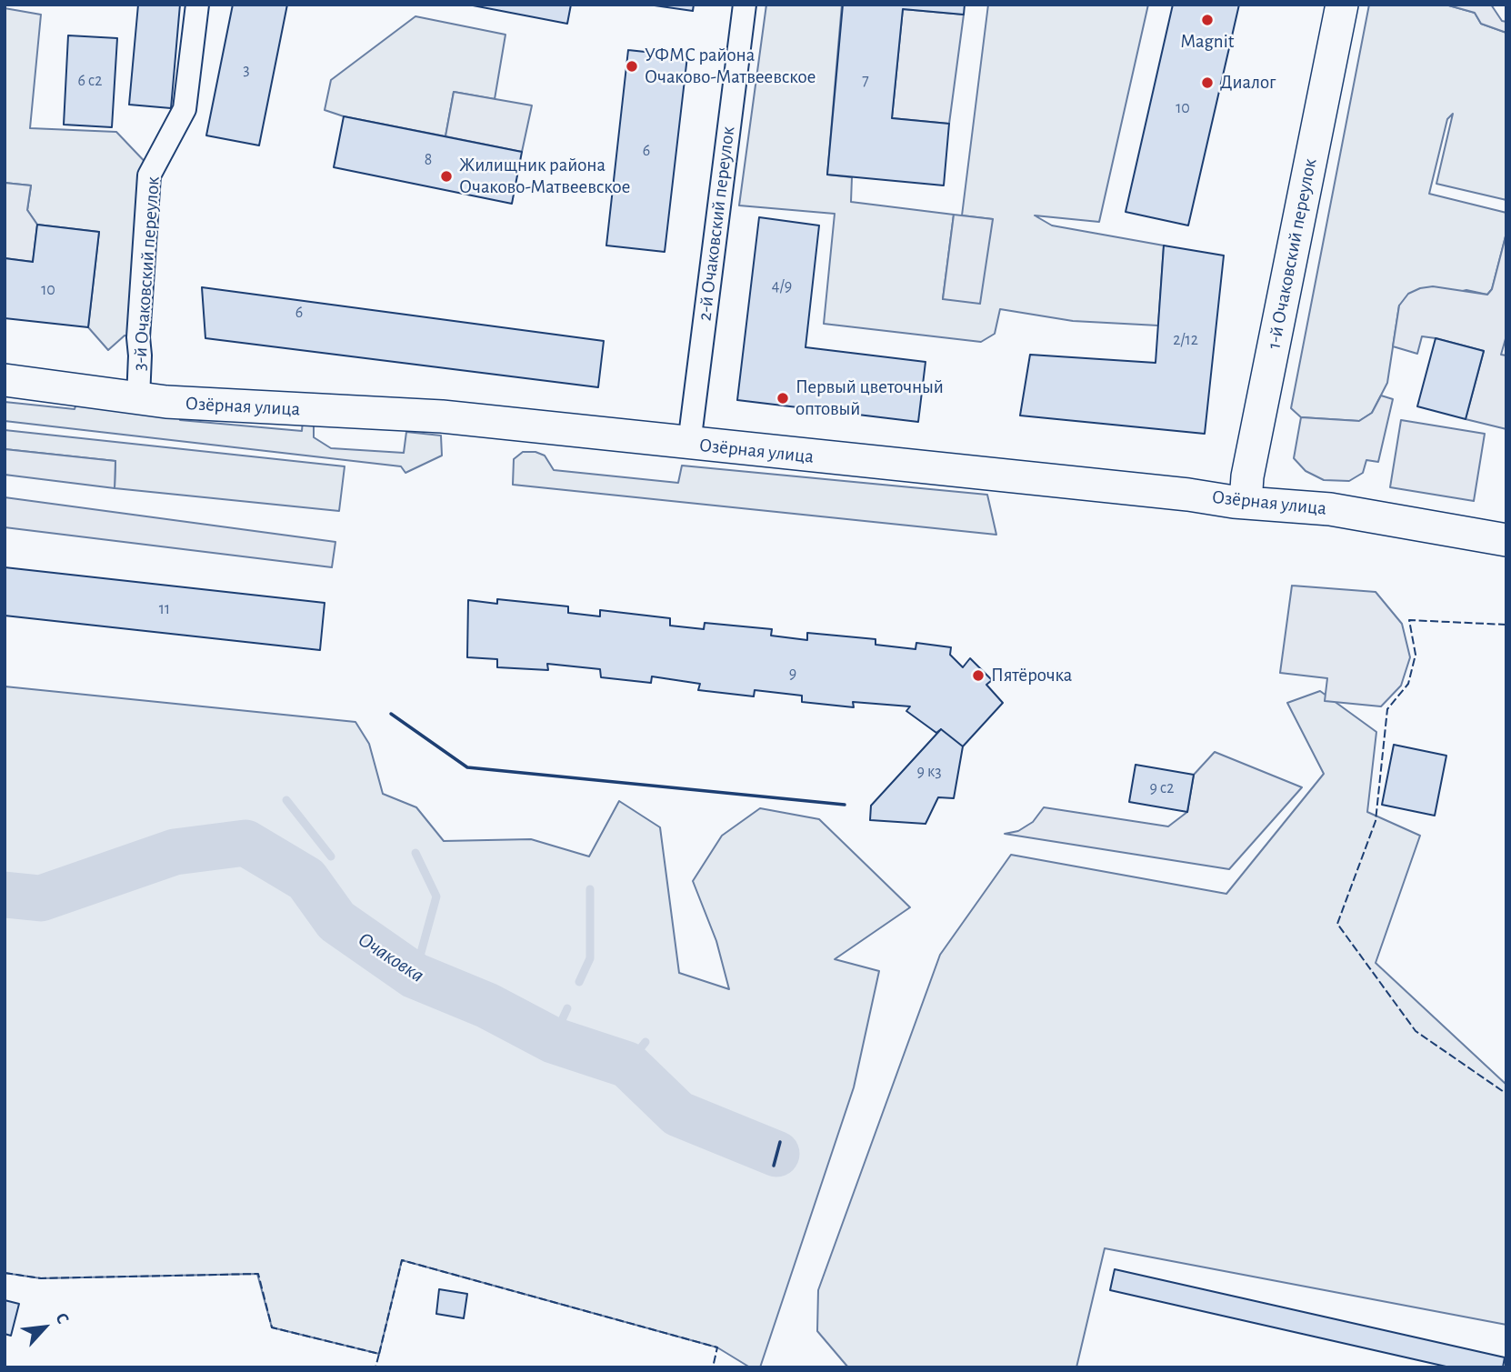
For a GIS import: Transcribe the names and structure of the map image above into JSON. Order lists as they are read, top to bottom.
{
  "streets": {
    "street": [
      "2-й Очаковский переулок",
      "1-й Очаковский переулок",
      "3-й Очаковский переулок",
      "Озёрная улица"
    ]
  },
  "crossings": [
    ["2-й Очаковский переулок", "Озёрная улица"],
    ["1-й Очаковский переулок", "Озёрная улица"],
    ["3-й Очаковский переулок", "Озёрная улица"]
  ],
  "water": ["Очаковка"],
  "places": [
    "Magnit",
    "УФМС района Очаково-Матвеевское",
    "Диалог",
    "Жилищник района Очаково-Матвеевское",
    "Первый цветочный оптовый",
    "Пятёрочка"
  ],
  "house_numbers": [
    "3",
    "6 с2",
    "7",
    "10",
    "6",
    "8",
    "4/9",
    "10",
    "6",
    "2/12",
    "11",
    "9",
    "9 к3",
    "9 с2"
  ],
  "north": "top right"
}
